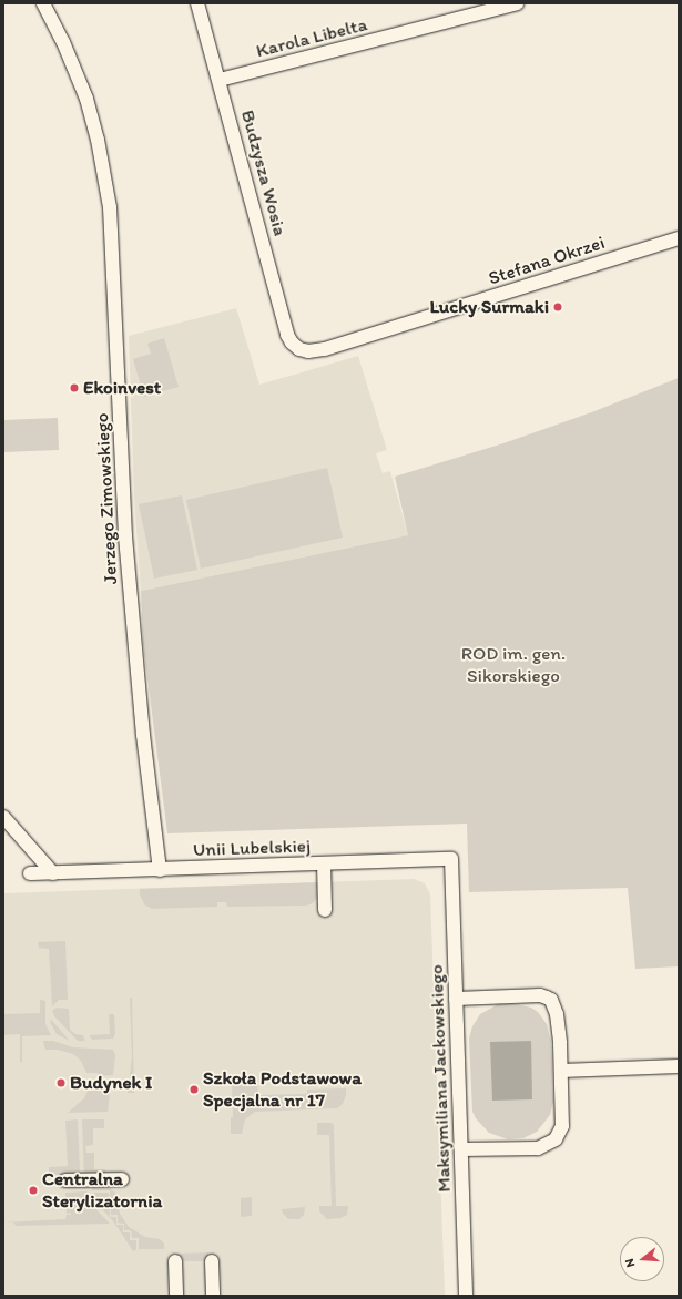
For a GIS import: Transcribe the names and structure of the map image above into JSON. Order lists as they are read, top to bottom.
{
  "streets": {
    "street": [
      "Karola Libelta",
      "Budzysza Wosia",
      "Stefana Okrzei",
      "Jerzego Zimowskiego",
      "Unii Lubelskiej",
      "Maksymiliana Jackowskiego"
    ]
  },
  "crossings": [
    ["Karola Libelta", "Budzysza Wosia"],
    ["Budzysza Wosia", "Stefana Okrzei"],
    ["Jerzego Zimowskiego", "Unii Lubelskiej"],
    ["Unii Lubelskiej", "Maksymiliana Jackowskiego"]
  ],
  "parks": ["ROD im. gen. Sikorskiego"],
  "places": [
    "Lucky Surmaki",
    "Ekoinvest",
    "Budynek I",
    "Szkoła Podstawowa Specjalna nr 17",
    "Centralna Sterylizatornia"
  ],
  "north": "left"
}
